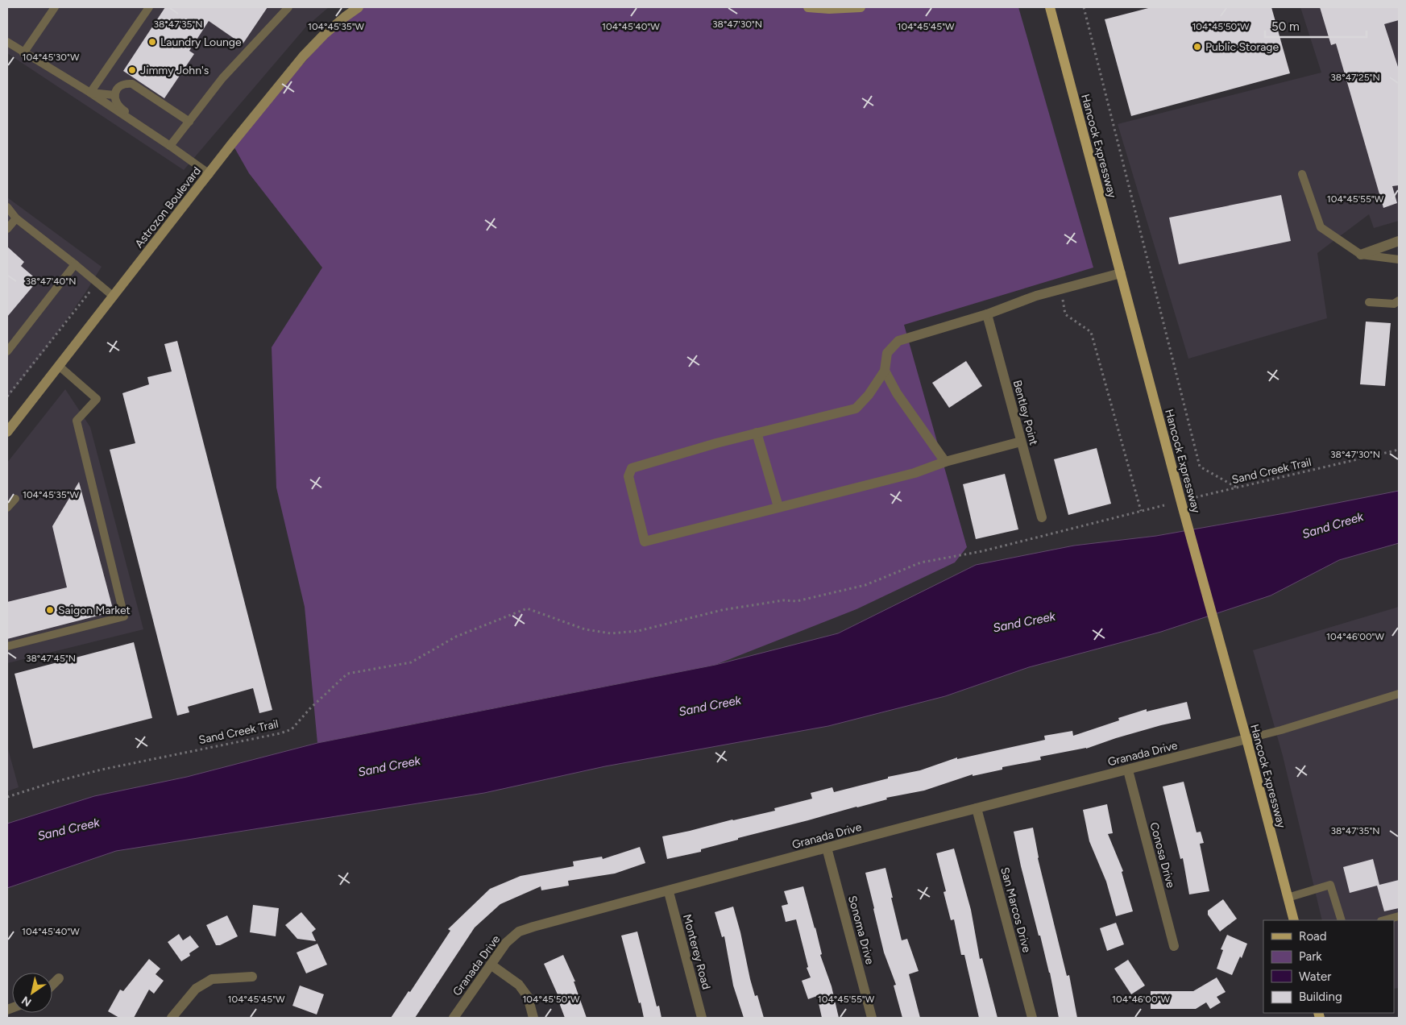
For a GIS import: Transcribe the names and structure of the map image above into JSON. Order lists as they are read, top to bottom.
{
  "streets": {
    "main road": ["Hancock Expressway", "Astrozon Boulevard"],
    "street": [
      "Bentley Point",
      "Granada Drive",
      "Conosa Drive",
      "San Marcos Drive",
      "Sonoma Drive",
      "Monterey Road"
    ],
    "path": ["Sand Creek Trail"]
  },
  "crossings": [
    ["Hancock Expressway", "Granada Drive"],
    ["Granada Drive", "Conosa Drive"],
    ["Granada Drive", "San Marcos Drive"],
    ["Granada Drive", "Sonoma Drive"],
    ["Granada Drive", "Monterey Road"]
  ],
  "water": ["Sand Creek"],
  "places": [
    "Laundry Lounge",
    "Public Storage",
    "Jimmy John's",
    "Saigon Market"
  ],
  "legend": [
    "Road",
    "Park",
    "Water",
    "Building"
  ],
  "scale_bar": "50 m",
  "north": "bottom left",
  "coordinates": [
    "38°47'35\"N",
    "38°47'30\"N",
    "104°45'35\"W",
    "104°45'40\"W",
    "104°45'45\"W",
    "104°45'50\"W",
    "104°45'30\"W",
    "38°47'25\"N",
    "104°45'55\"W",
    "38°47'40\"N",
    "104°46'00\"W",
    "38°47'45\"N"
  ]
}
